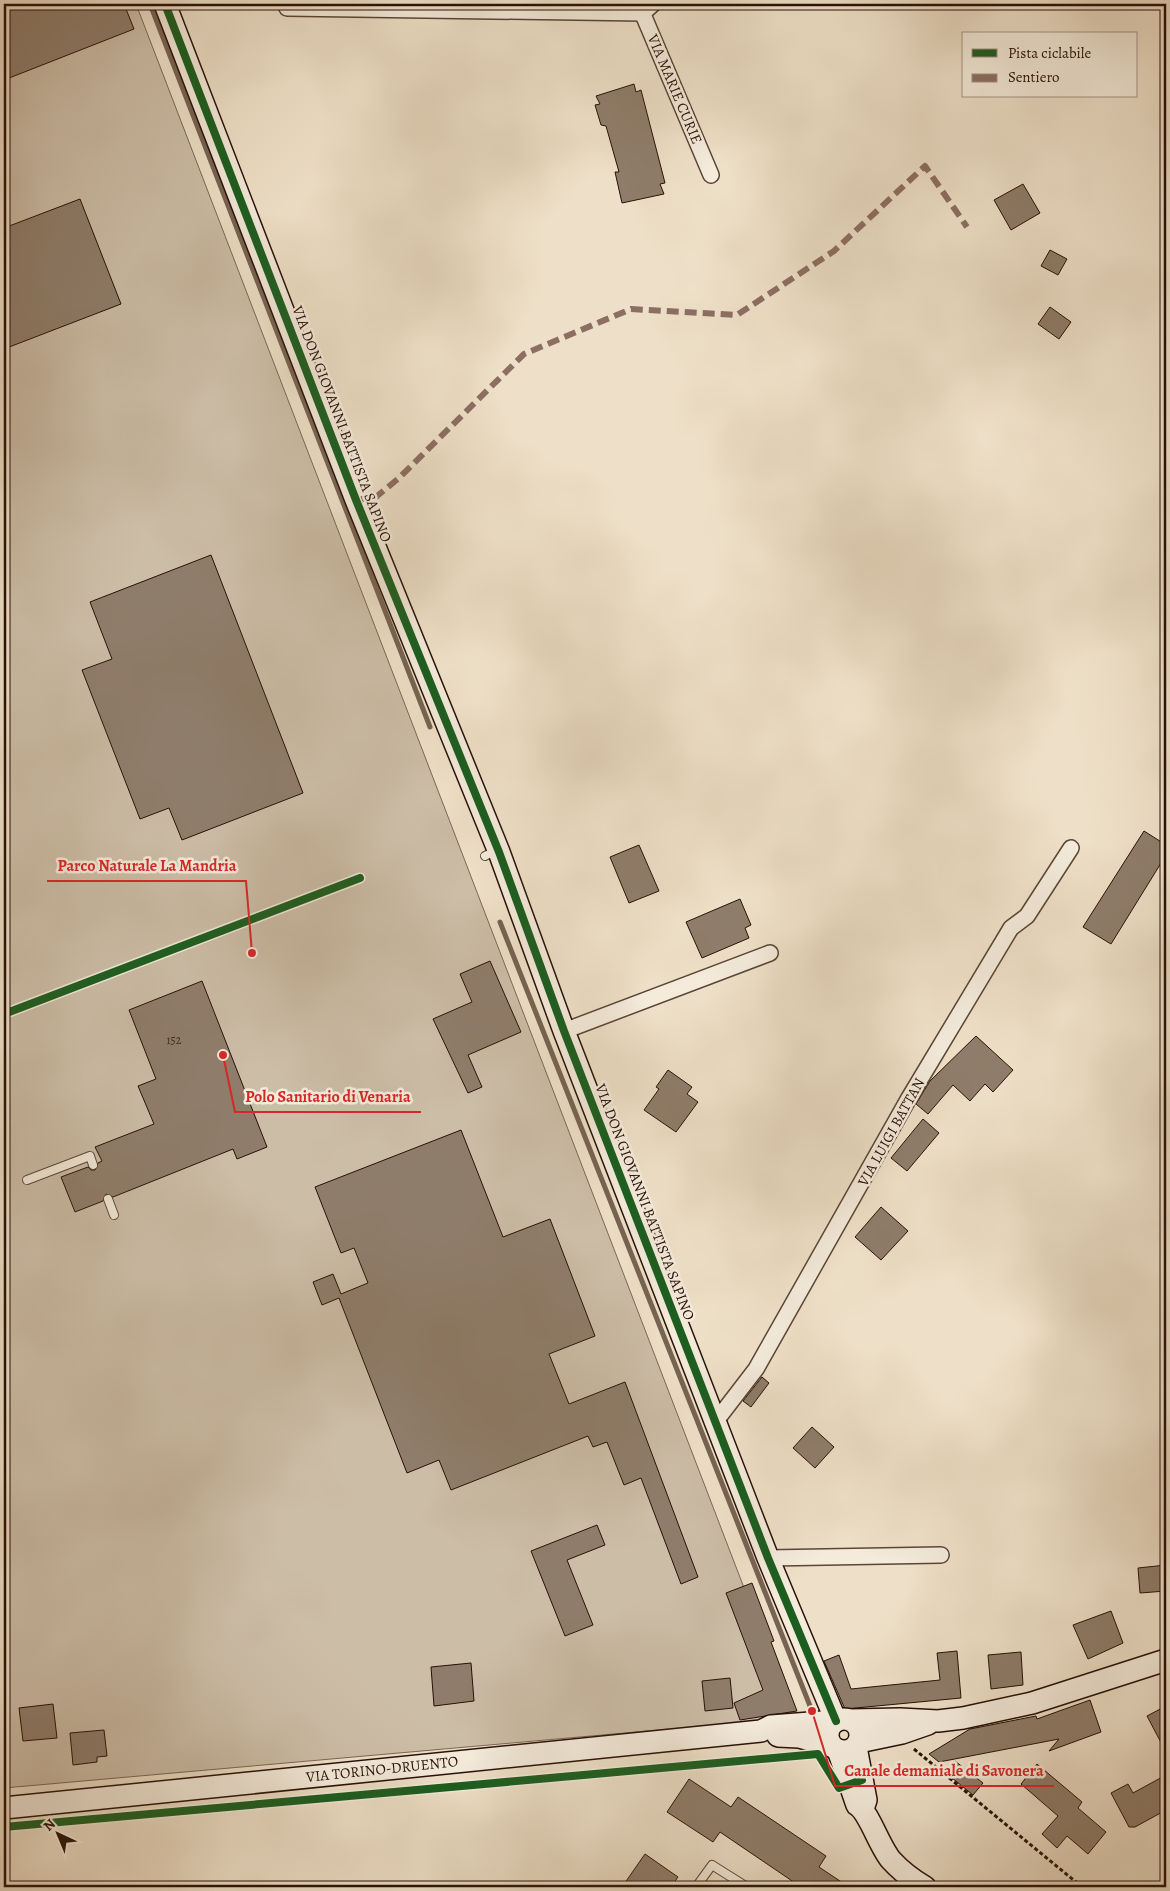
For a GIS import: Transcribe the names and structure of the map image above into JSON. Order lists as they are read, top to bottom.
{
  "streets": {
    "street": [
      "VIA MARIE CURIE",
      "VIA DON GIOVANNI BATTISTA SAPINO",
      "VIA LUIGI BATTAN",
      "VIA TORINO-DRUENTO"
    ]
  },
  "crossings": [
    ["VIA DON GIOVANNI BATTISTA SAPINO", "VIA LUIGI BATTAN"],
    ["VIA DON GIOVANNI BATTISTA SAPINO", "VIA TORINO-DRUENTO"]
  ],
  "places": ["Parco Naturale La Mandria", "Polo Sanitario di Venaria", "Canale demaniale di Savonera"],
  "house_numbers": ["152"],
  "legend": ["Pista ciclabile", "Sentiero"],
  "north": "top left"
}
